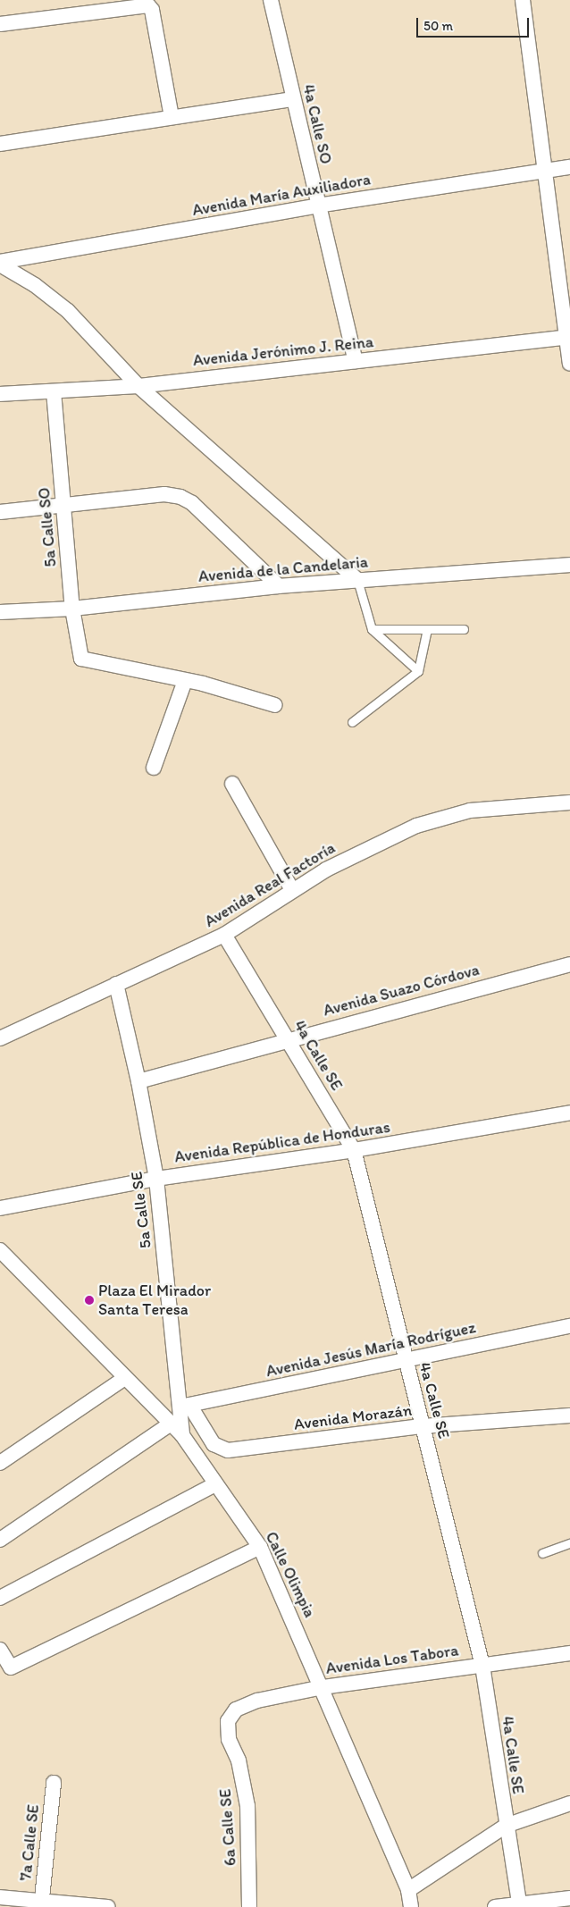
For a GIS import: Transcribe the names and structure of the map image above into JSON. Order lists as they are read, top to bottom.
{
  "streets": {
    "street": [
      "4a Calle SO",
      "Avenida María Auxiliadora",
      "Avenida Jerónimo J. Reina",
      "5a Calle SO",
      "Avenida de la Candelaria",
      "Avenida Real Factoría",
      "Avenida Suazo Córdova",
      "4a Calle SE",
      "Avenida República de Honduras",
      "5a Calle SE",
      "Avenida Jesús María Rodríguez",
      "Avenida Morazán",
      "Calle Olimpia",
      "Avenida Los Tabora",
      "6a Calle SE",
      "7a Calle SE"
    ]
  },
  "crossings": [
    ["4a Calle SO", "Avenida María Auxiliadora"],
    ["4a Calle SO", "Avenida Jerónimo J. Reina"],
    ["Avenida Jerónimo J. Reina", "5a Calle SO"],
    ["5a Calle SO", "Avenida de la Candelaria"],
    ["Avenida Real Factoría", "4a Calle SE"],
    ["Avenida Real Factoría", "5a Calle SE"],
    ["Avenida Suazo Córdova", "4a Calle SE"],
    ["Avenida Suazo Córdova", "5a Calle SE"],
    ["4a Calle SE", "Avenida República de Honduras"],
    ["4a Calle SE", "Avenida Jesús María Rodríguez"],
    ["4a Calle SE", "Avenida Morazán"],
    ["4a Calle SE", "Avenida Los Tabora"],
    ["Avenida República de Honduras", "5a Calle SE"],
    ["5a Calle SE", "Avenida Jesús María Rodríguez"],
    ["5a Calle SE", "Avenida Morazán"],
    ["5a Calle SE", "Calle Olimpia"],
    ["Avenida Jesús María Rodríguez", "Avenida Morazán"],
    ["Calle Olimpia", "Avenida Los Tabora"],
    ["Avenida Los Tabora", "6a Calle SE"]
  ],
  "places": ["Plaza El Mirador Santa Teresa"],
  "scale_bar": "50 m"
}
